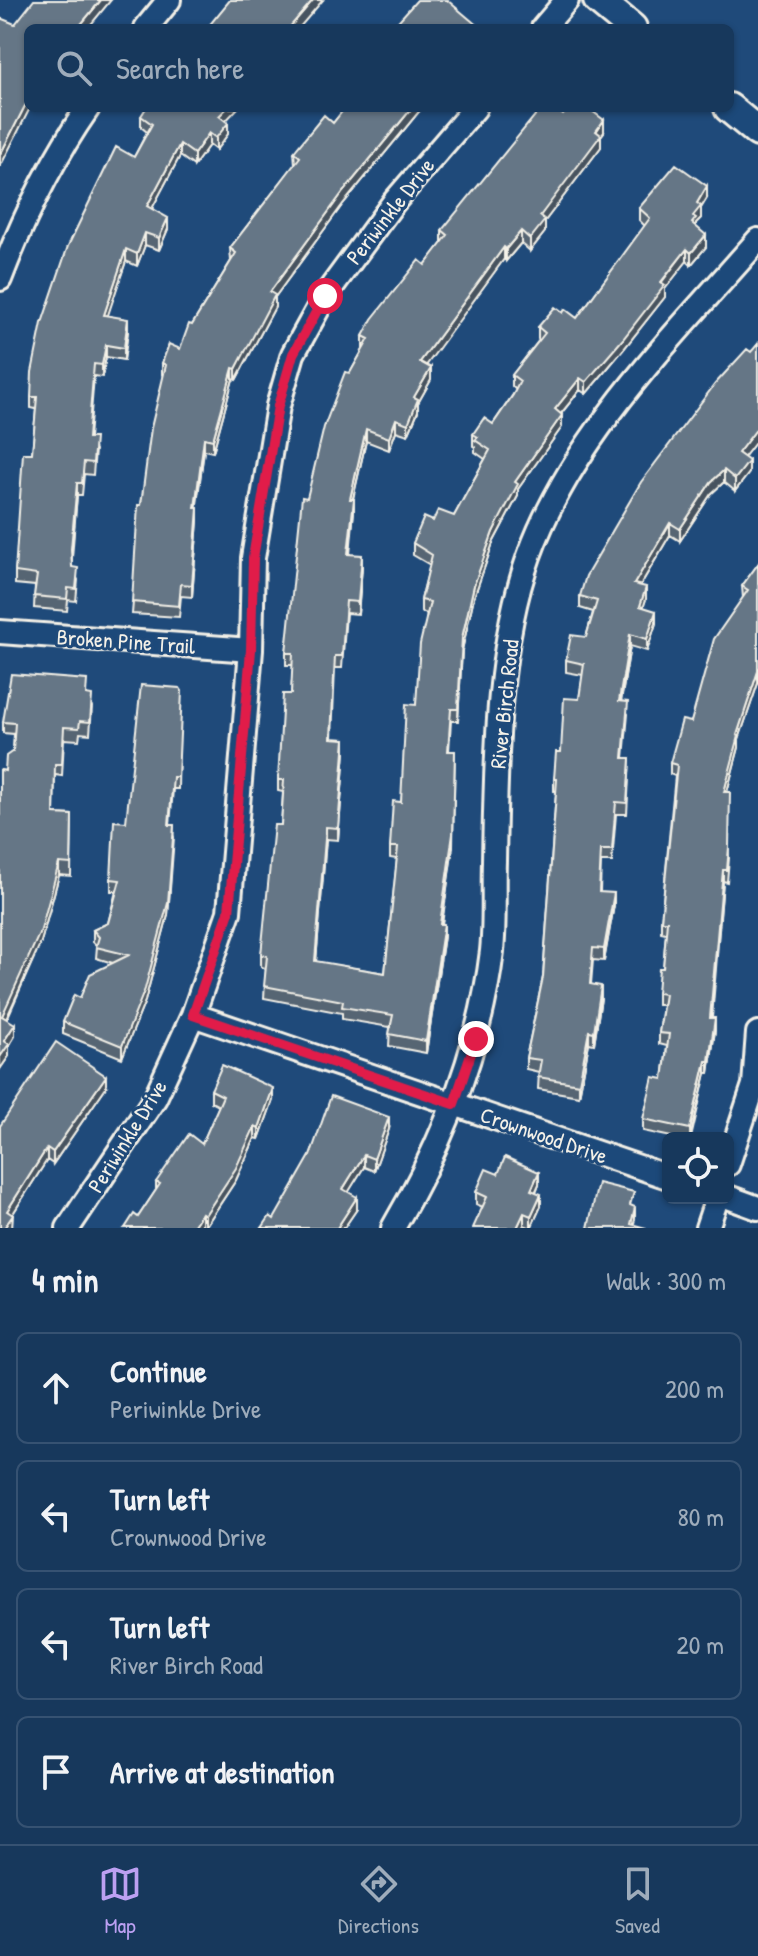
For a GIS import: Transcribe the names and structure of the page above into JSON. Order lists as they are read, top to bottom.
{
  "streets": {
    "street": [
      "Periwinkle Drive",
      "Broken Pine Trail",
      "River Birch Road",
      "Crownwood Drive"
    ]
  },
  "crossings": [
    ["Periwinkle Drive", "Broken Pine Trail"],
    ["Periwinkle Drive", "Crownwood Drive"],
    ["River Birch Road", "Crownwood Drive"]
  ],
  "page": {
    "search": "Search here",
    "heading": ["4 min", "Walk · 300 m"],
    "list": [
      ["Continue", "Periwinkle Drive", "200 m"],
      ["Turn left", "Crownwood Drive", "80 m"],
      ["Turn left", "River Birch Road", "20 m"],
      "Arrive at destination"
    ],
    "nav": ["Map", "Directions", "Saved"]
  }
}
